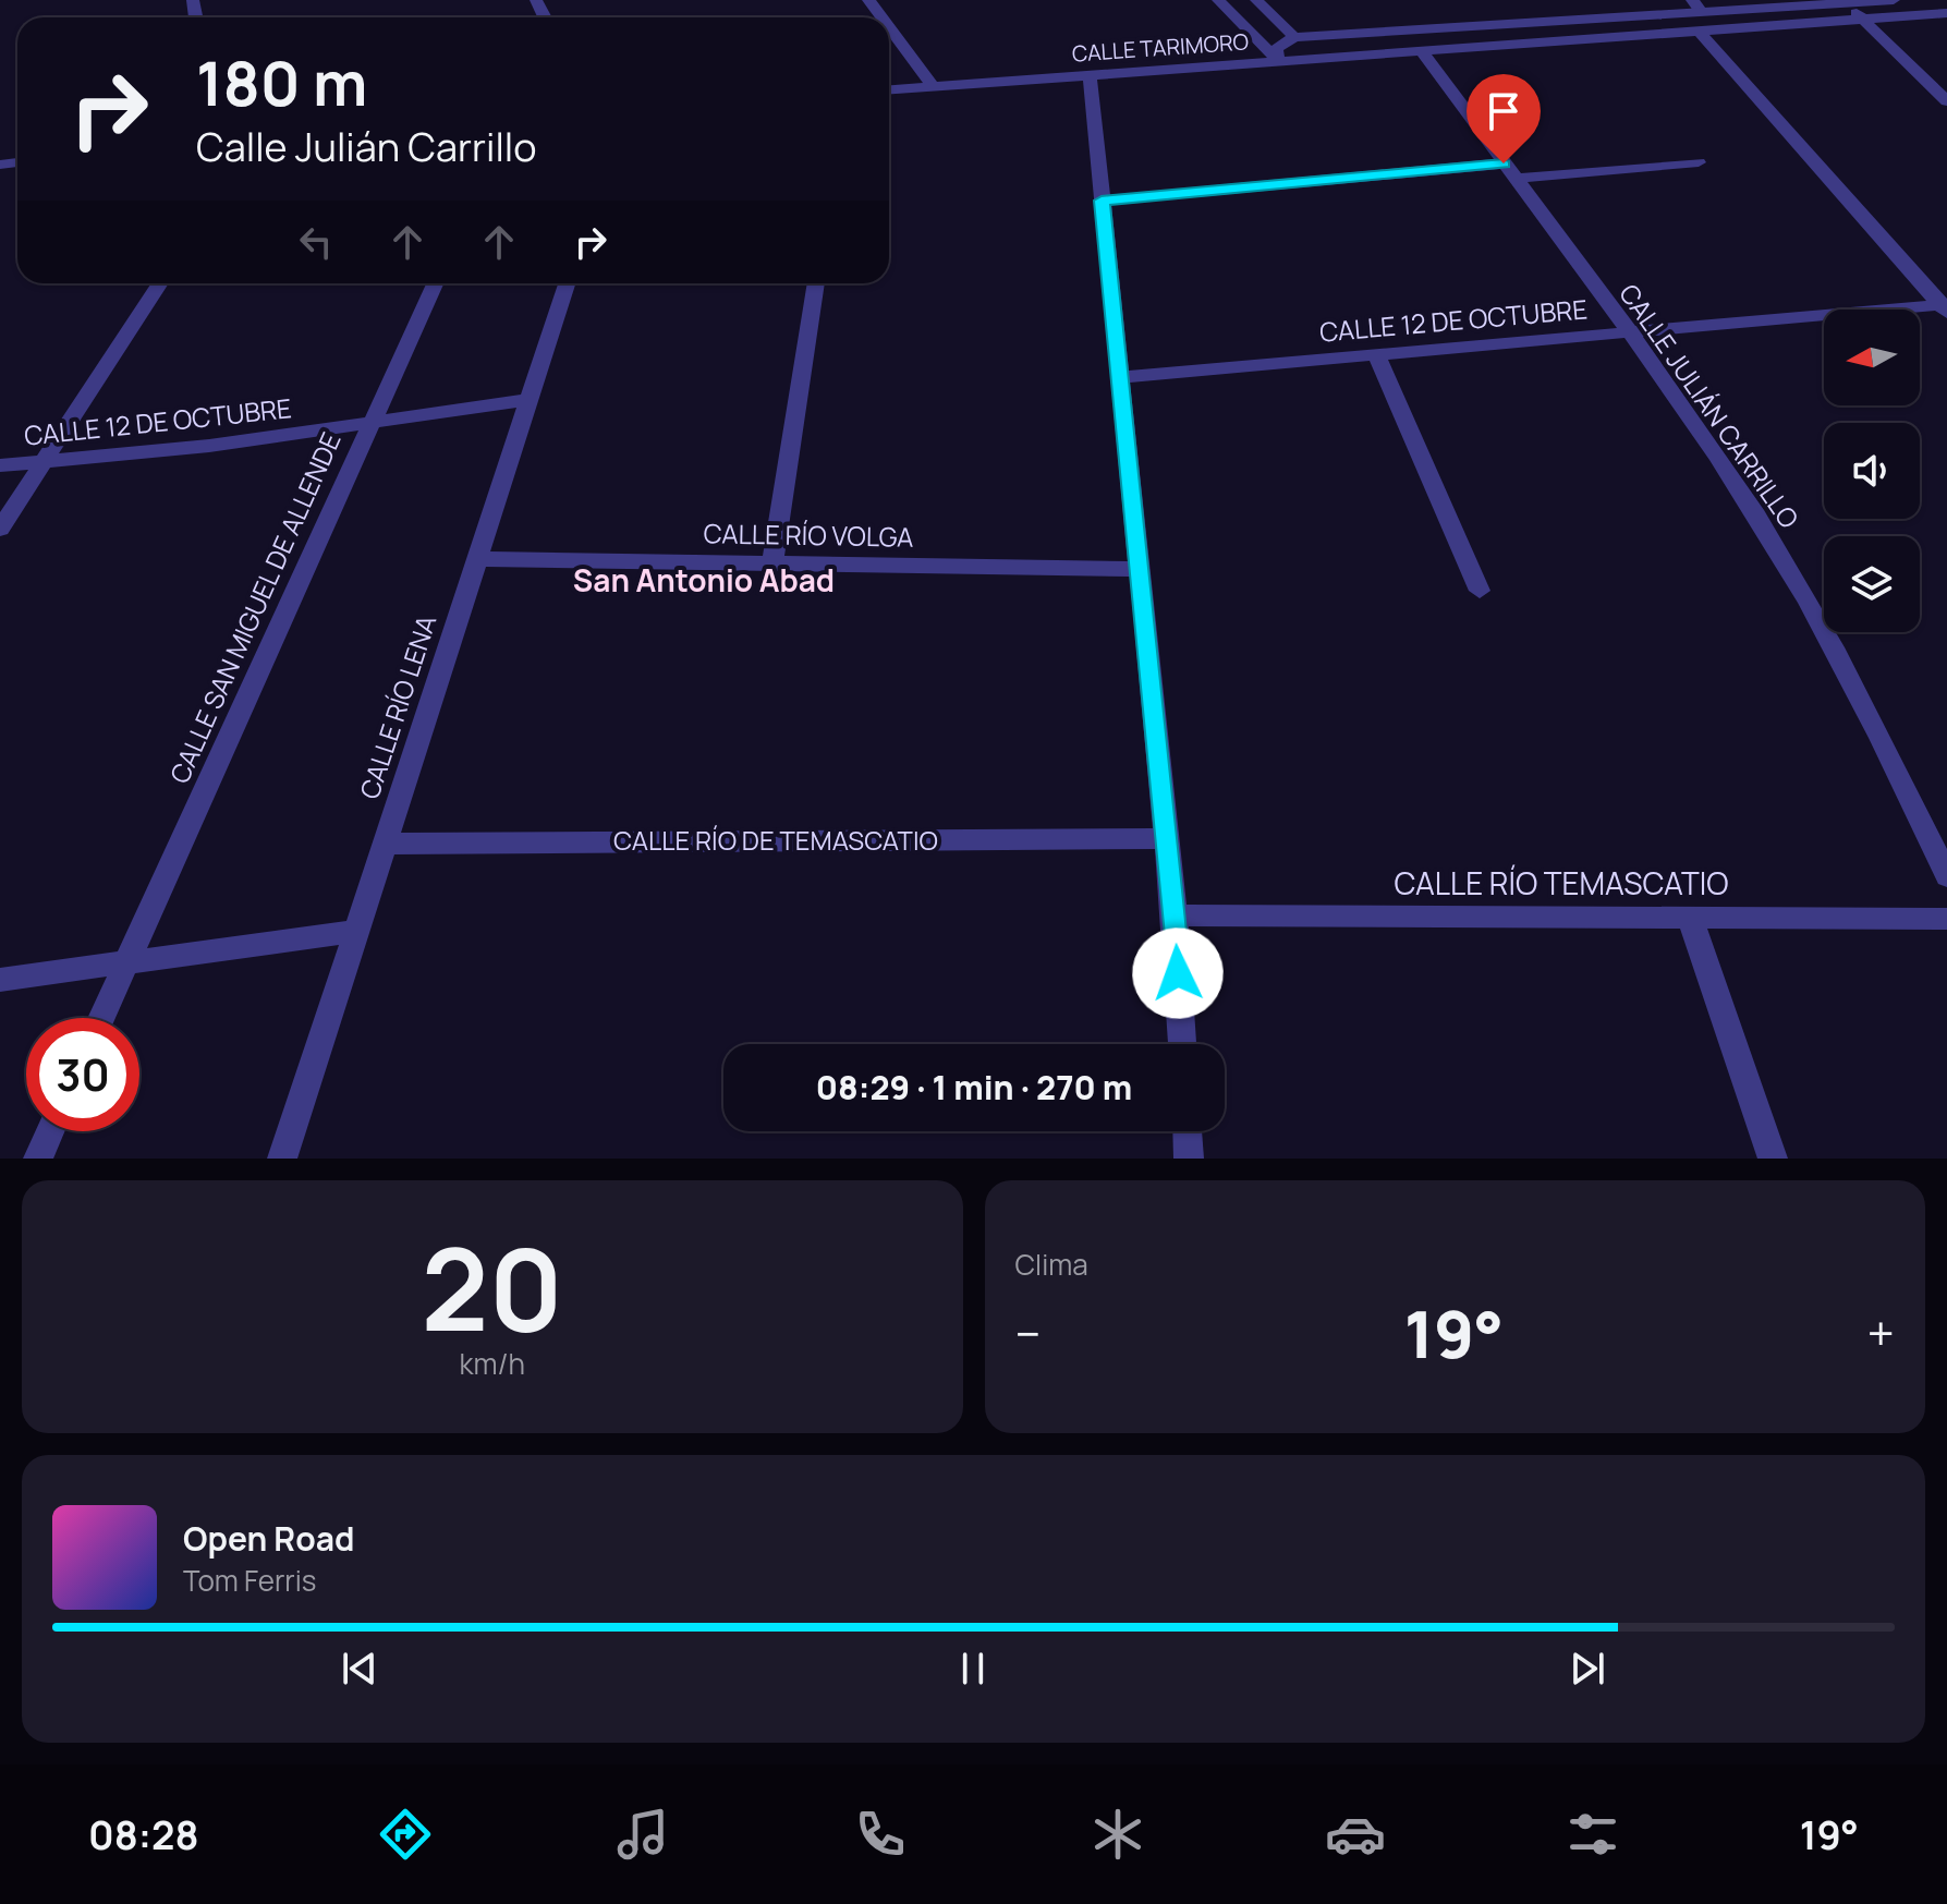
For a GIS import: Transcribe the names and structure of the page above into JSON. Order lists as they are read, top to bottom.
{
  "streets": {
    "street": [
      "CALLE TARIMORO",
      "CALLE 12 DE OCTUBRE",
      "CALLE JULIÁN CARRILLO",
      "CALLE RÍO VOLGA",
      "CALLE SAN MIGUEL DE ALLENDE",
      "CALLE RÍO LENA",
      "CALLE RÍO DE TEMASCATIO",
      "CALLE RÍO TEMASCATIO"
    ]
  },
  "crossings": [
    ["CALLE 12 DE OCTUBRE", "CALLE JULIÁN CARRILLO"],
    ["CALLE 12 DE OCTUBRE", "CALLE SAN MIGUEL DE ALLENDE"],
    ["CALLE 12 DE OCTUBRE", "CALLE RÍO LENA"],
    ["CALLE RÍO VOLGA", "CALLE RÍO LENA"],
    ["CALLE RÍO LENA", "CALLE RÍO DE TEMASCATIO"]
  ],
  "districts": ["San Antonio Abad"],
  "north": "left",
  "page": {
    "turn": ["180 m", "Calle Julián Carrillo"],
    "limit": "30",
    "trip": "08:29 · 1 min · 270 m",
    "tile": [
      ["20", "km/h"],
      "Clima"
    ],
    "heat": ["−", "19°", "+"],
    "song": ["Open Road", "Tom Ferris"],
    "tabs": ["08:28", "19°"]
  }
}
